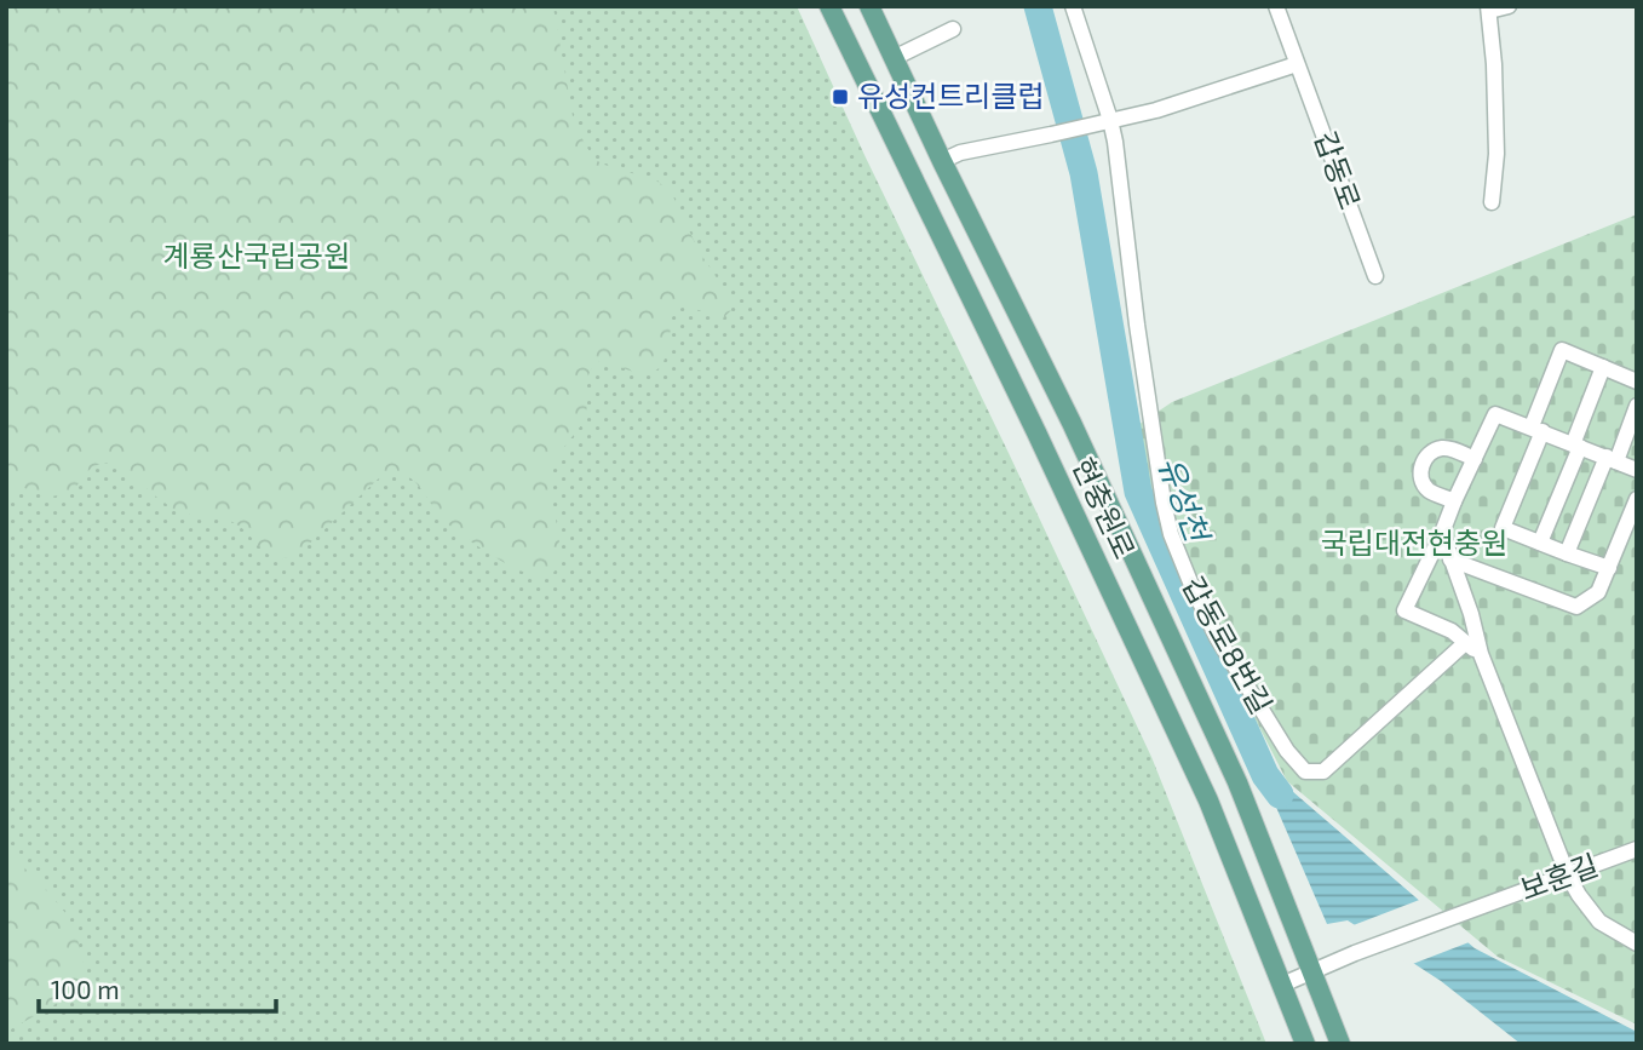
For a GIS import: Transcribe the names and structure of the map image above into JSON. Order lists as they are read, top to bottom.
{
  "streets": {
    "main road": ["현충원로"],
    "street": ["갑동로", "갑동로8번길", "보훈길"]
  },
  "crossings": [
    ["현충원로", "보훈길"]
  ],
  "water": ["유성천"],
  "parks": ["계룡산국립공원", "국립대전현충원"],
  "places": {
    "transit": ["유성컨트리클럽"]
  },
  "scale_bar": "100 m"
}
